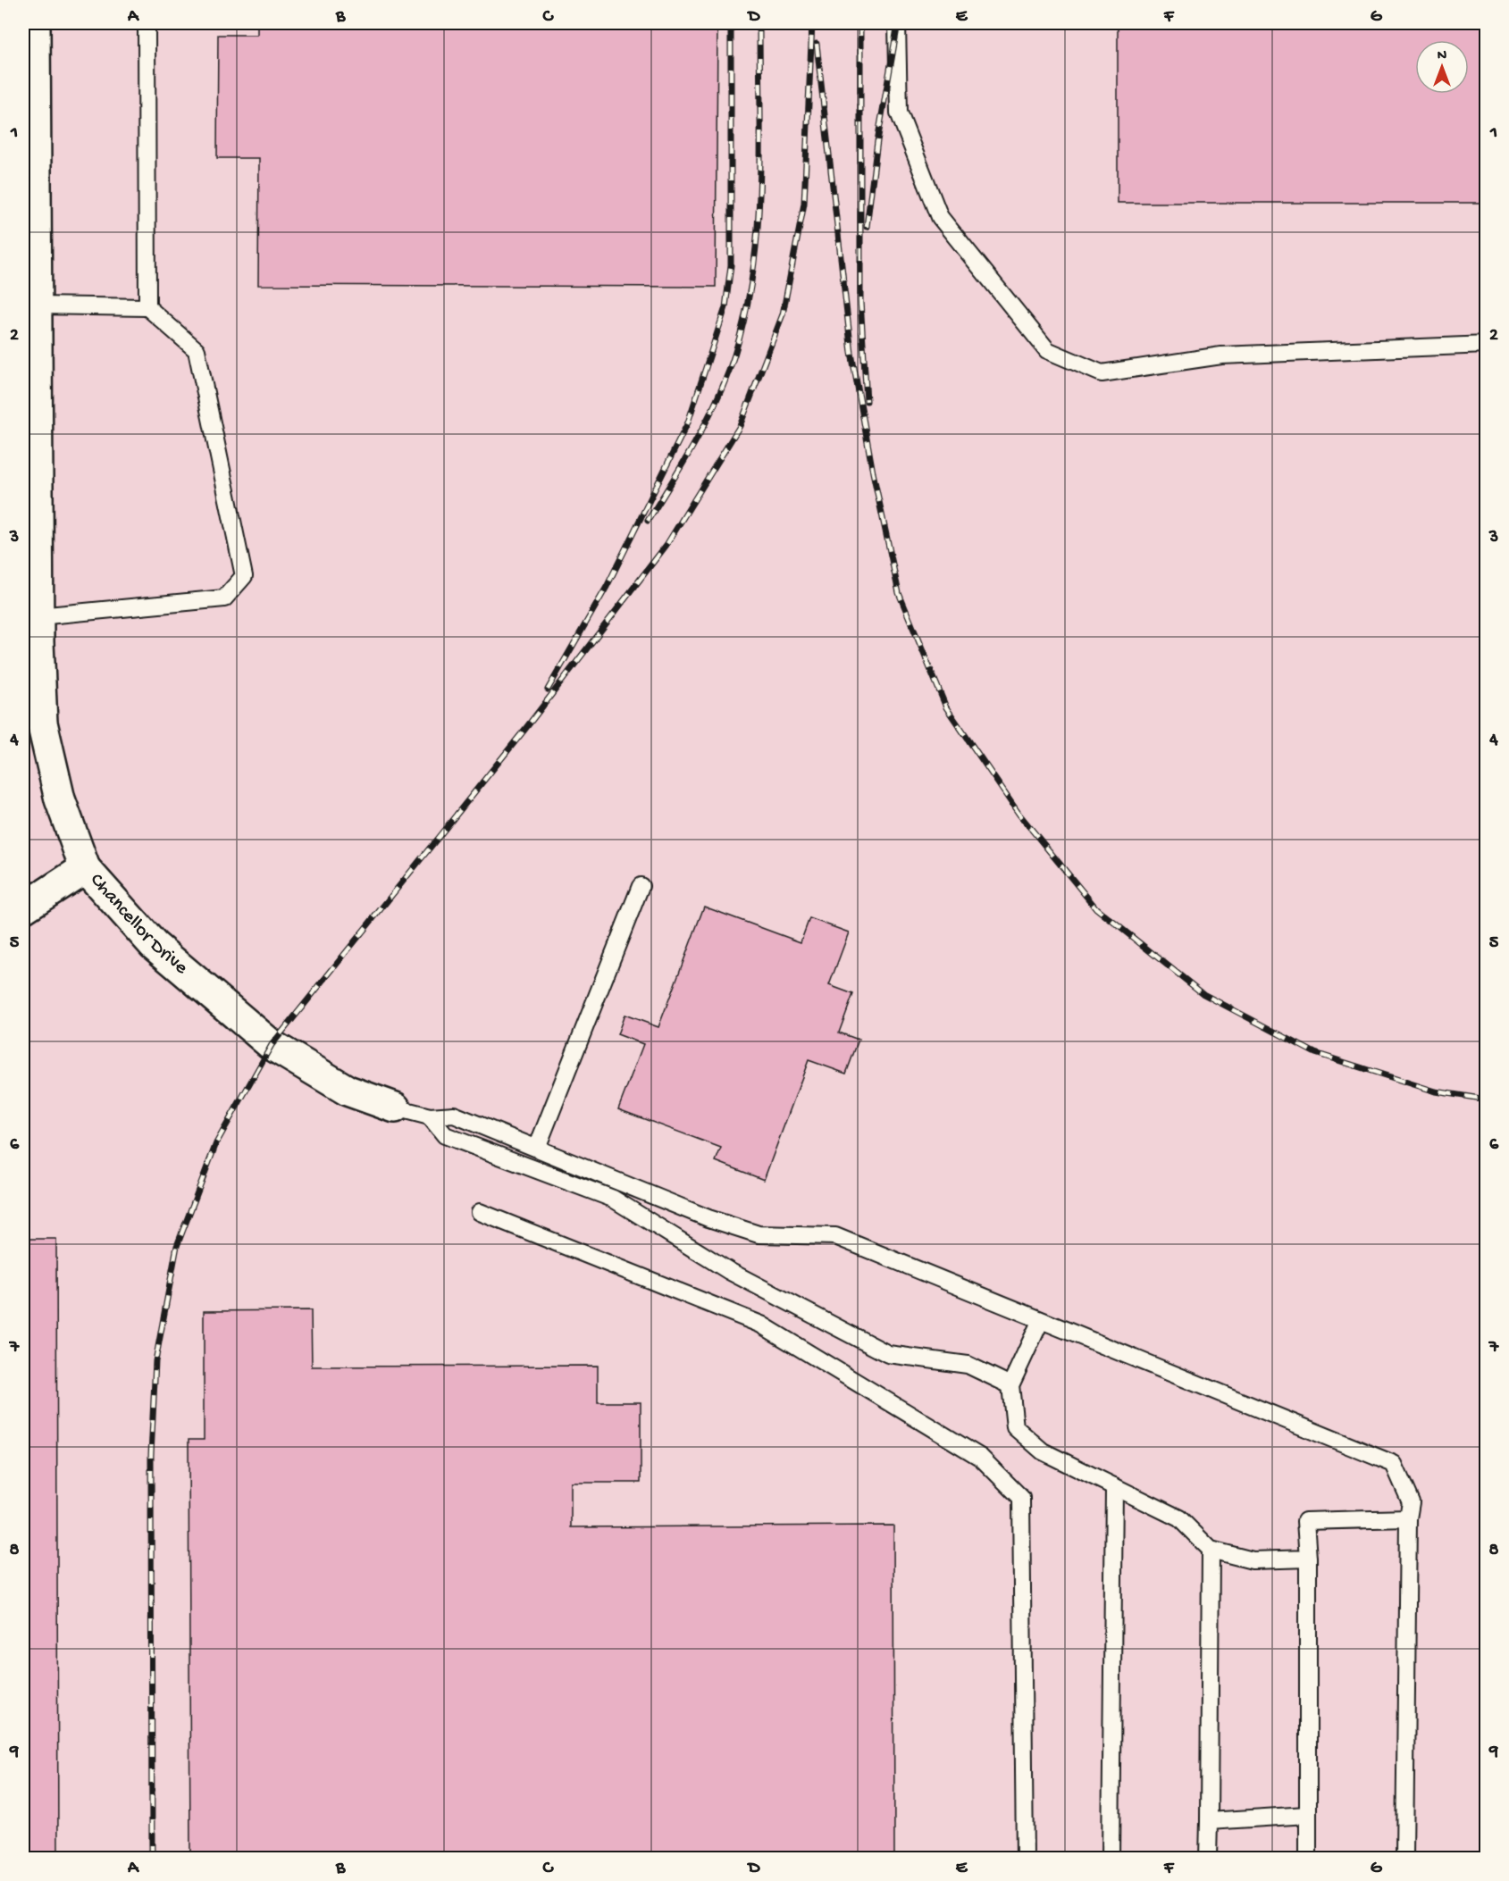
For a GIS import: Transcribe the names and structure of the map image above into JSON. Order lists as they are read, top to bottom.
{
  "streets": {
    "street": ["Chancellor Drive"]
  },
  "north": "top",
  "grid": {
    "columns": [
      "A",
      "B",
      "C",
      "D",
      "E",
      "F",
      "G"
    ],
    "rows": [
      "1",
      "2",
      "3",
      "4",
      "5",
      "6",
      "7",
      "8",
      "9"
    ]
  }
}
